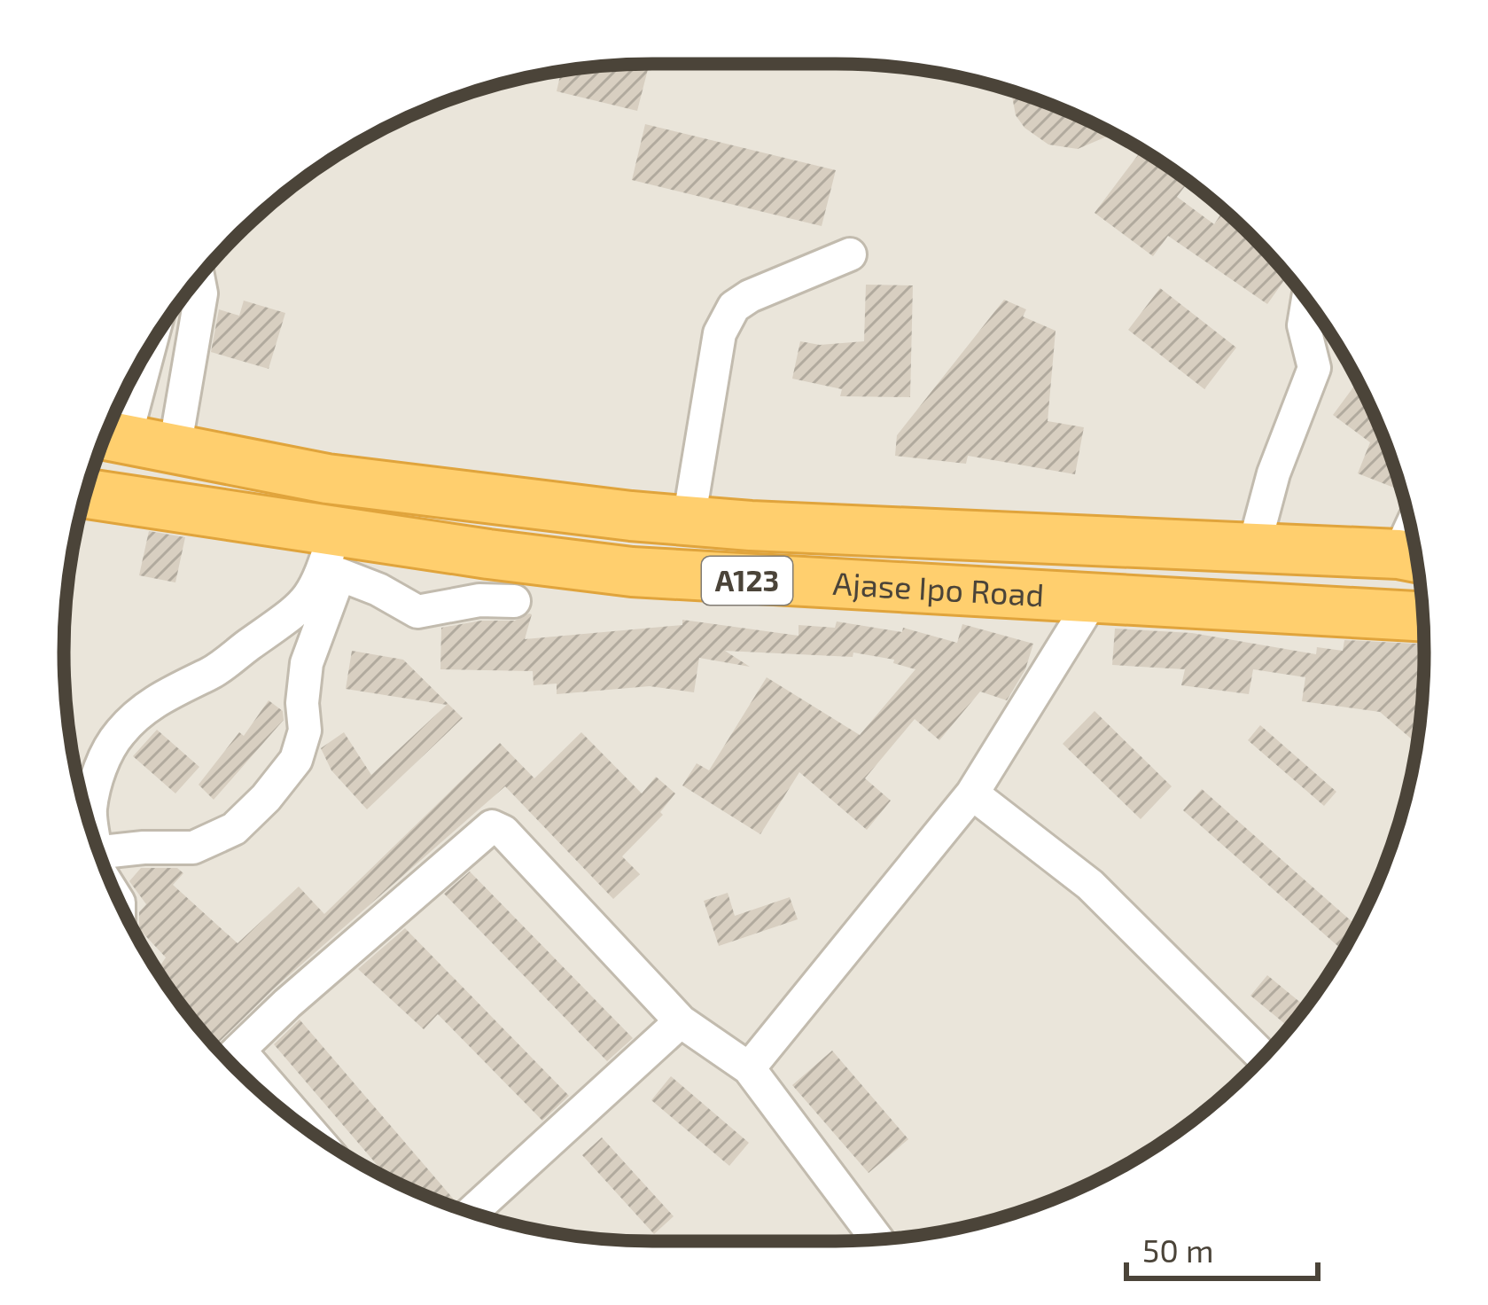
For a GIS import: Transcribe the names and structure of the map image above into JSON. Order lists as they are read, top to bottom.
{
  "streets": {
    "highway": ["A123", "Ajase Ipo Road"]
  },
  "scale_bar": "50 m"
}
